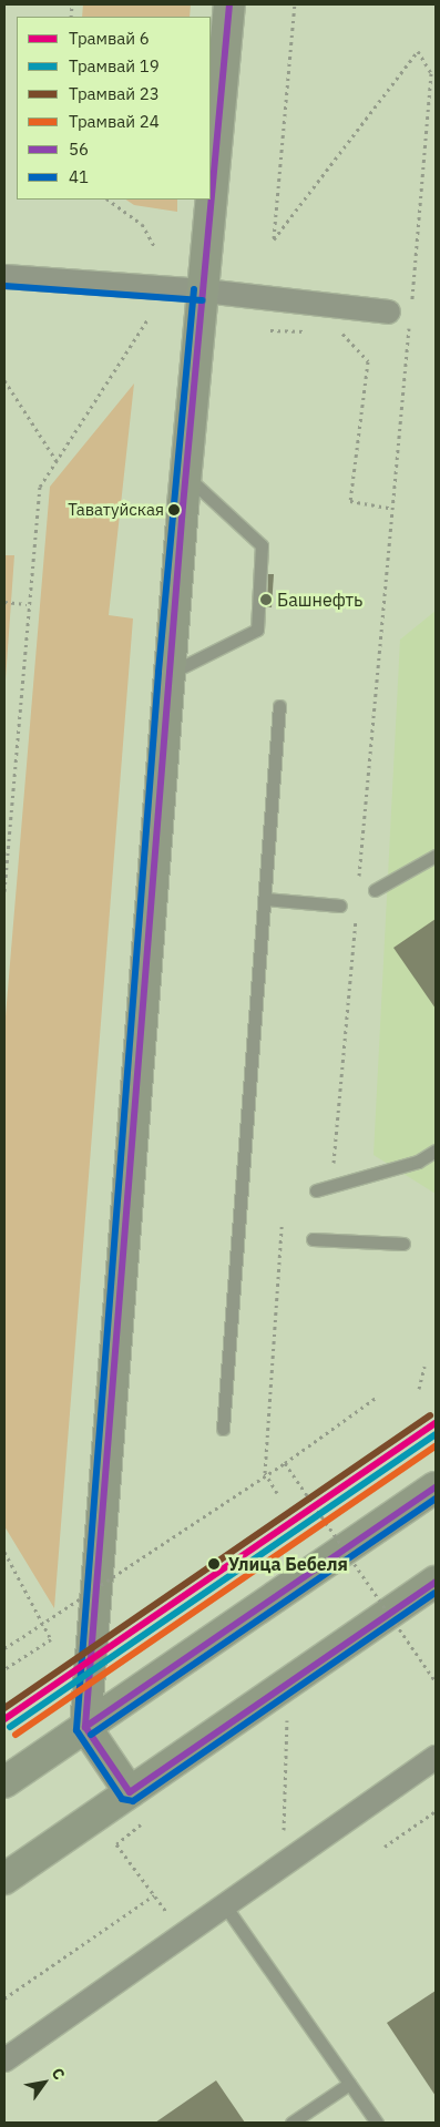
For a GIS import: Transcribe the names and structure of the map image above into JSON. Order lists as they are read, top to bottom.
{
  "places": ["Таватуйская", "Башнефть", "Улица Бебеля"],
  "lines": [
    "transit line 56",
    "transit line 41",
    "tram line 23",
    "tram line 6",
    "tram line 19",
    "tram line 24"
  ],
  "legend": [
    "Трамвай 6",
    "Трамвай 19",
    "Трамвай 23",
    "Трамвай 24",
    "56",
    "41"
  ],
  "north": "top right"
}
